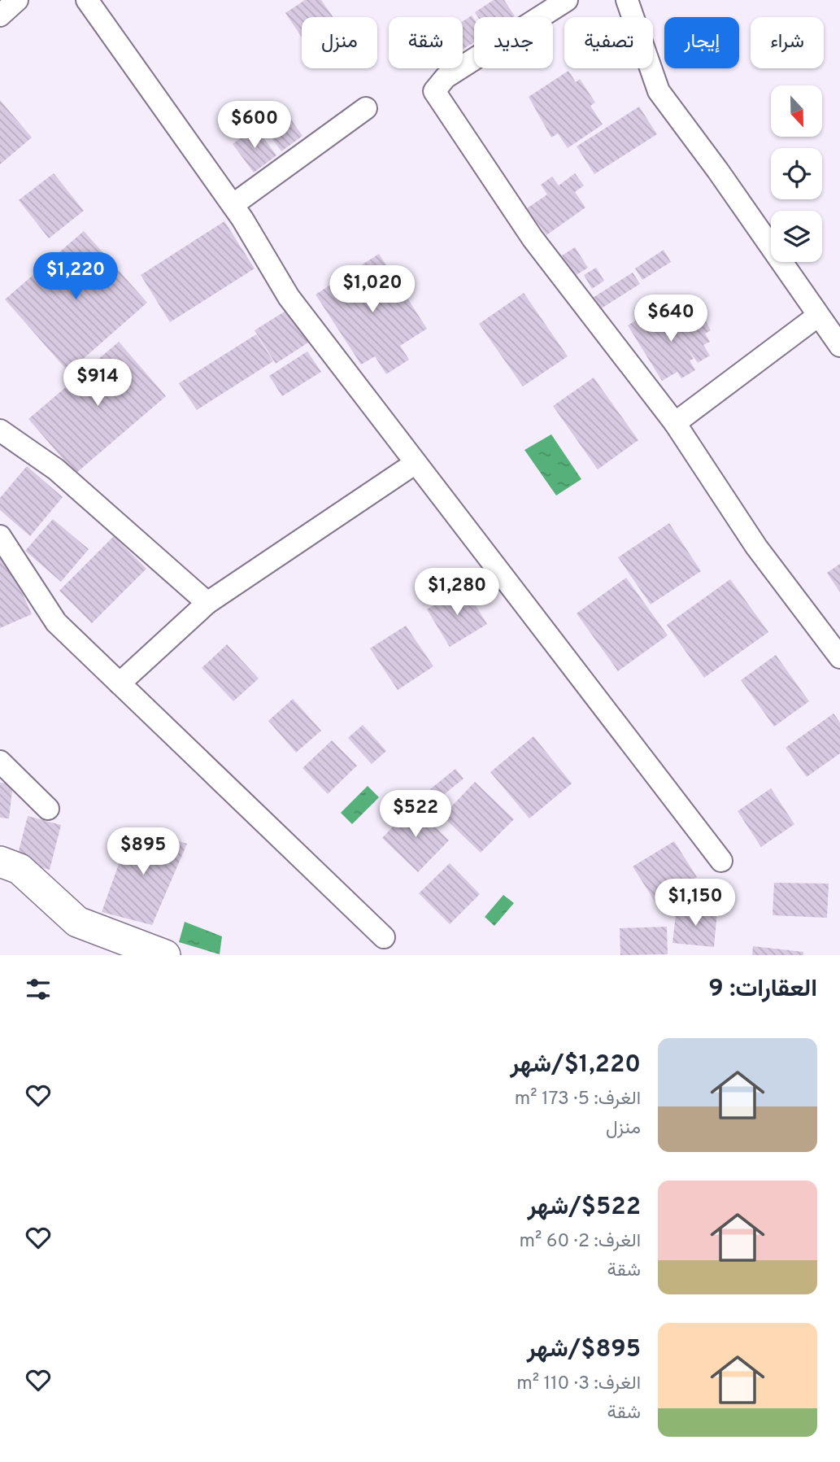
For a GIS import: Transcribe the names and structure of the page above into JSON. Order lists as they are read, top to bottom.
{
  "north": "bottom",
  "page": {
    "chip": [
      "شراء",
      "إيجار",
      "تصفية",
      "جديد",
      "شقة",
      "منزل"
    ],
    "price": [
      "$600",
      "$1,220",
      "$1,020",
      "$640",
      "$914",
      "$1,280",
      "$522",
      "$895",
      "$1,150"
    ],
    "heading": "العقارات: 9",
    "list": [
      {
        "name": "$1,220/شهر",
        "note": "الغرف: 5 · 173 m² · منزل"
      },
      {
        "name": "$522/شهر",
        "note": "الغرف: 2 · 60 m² · شقة"
      },
      {
        "name": "$895/شهر",
        "note": "الغرف: 3 · 110 m² · شقة"
      }
    ]
  }
}
